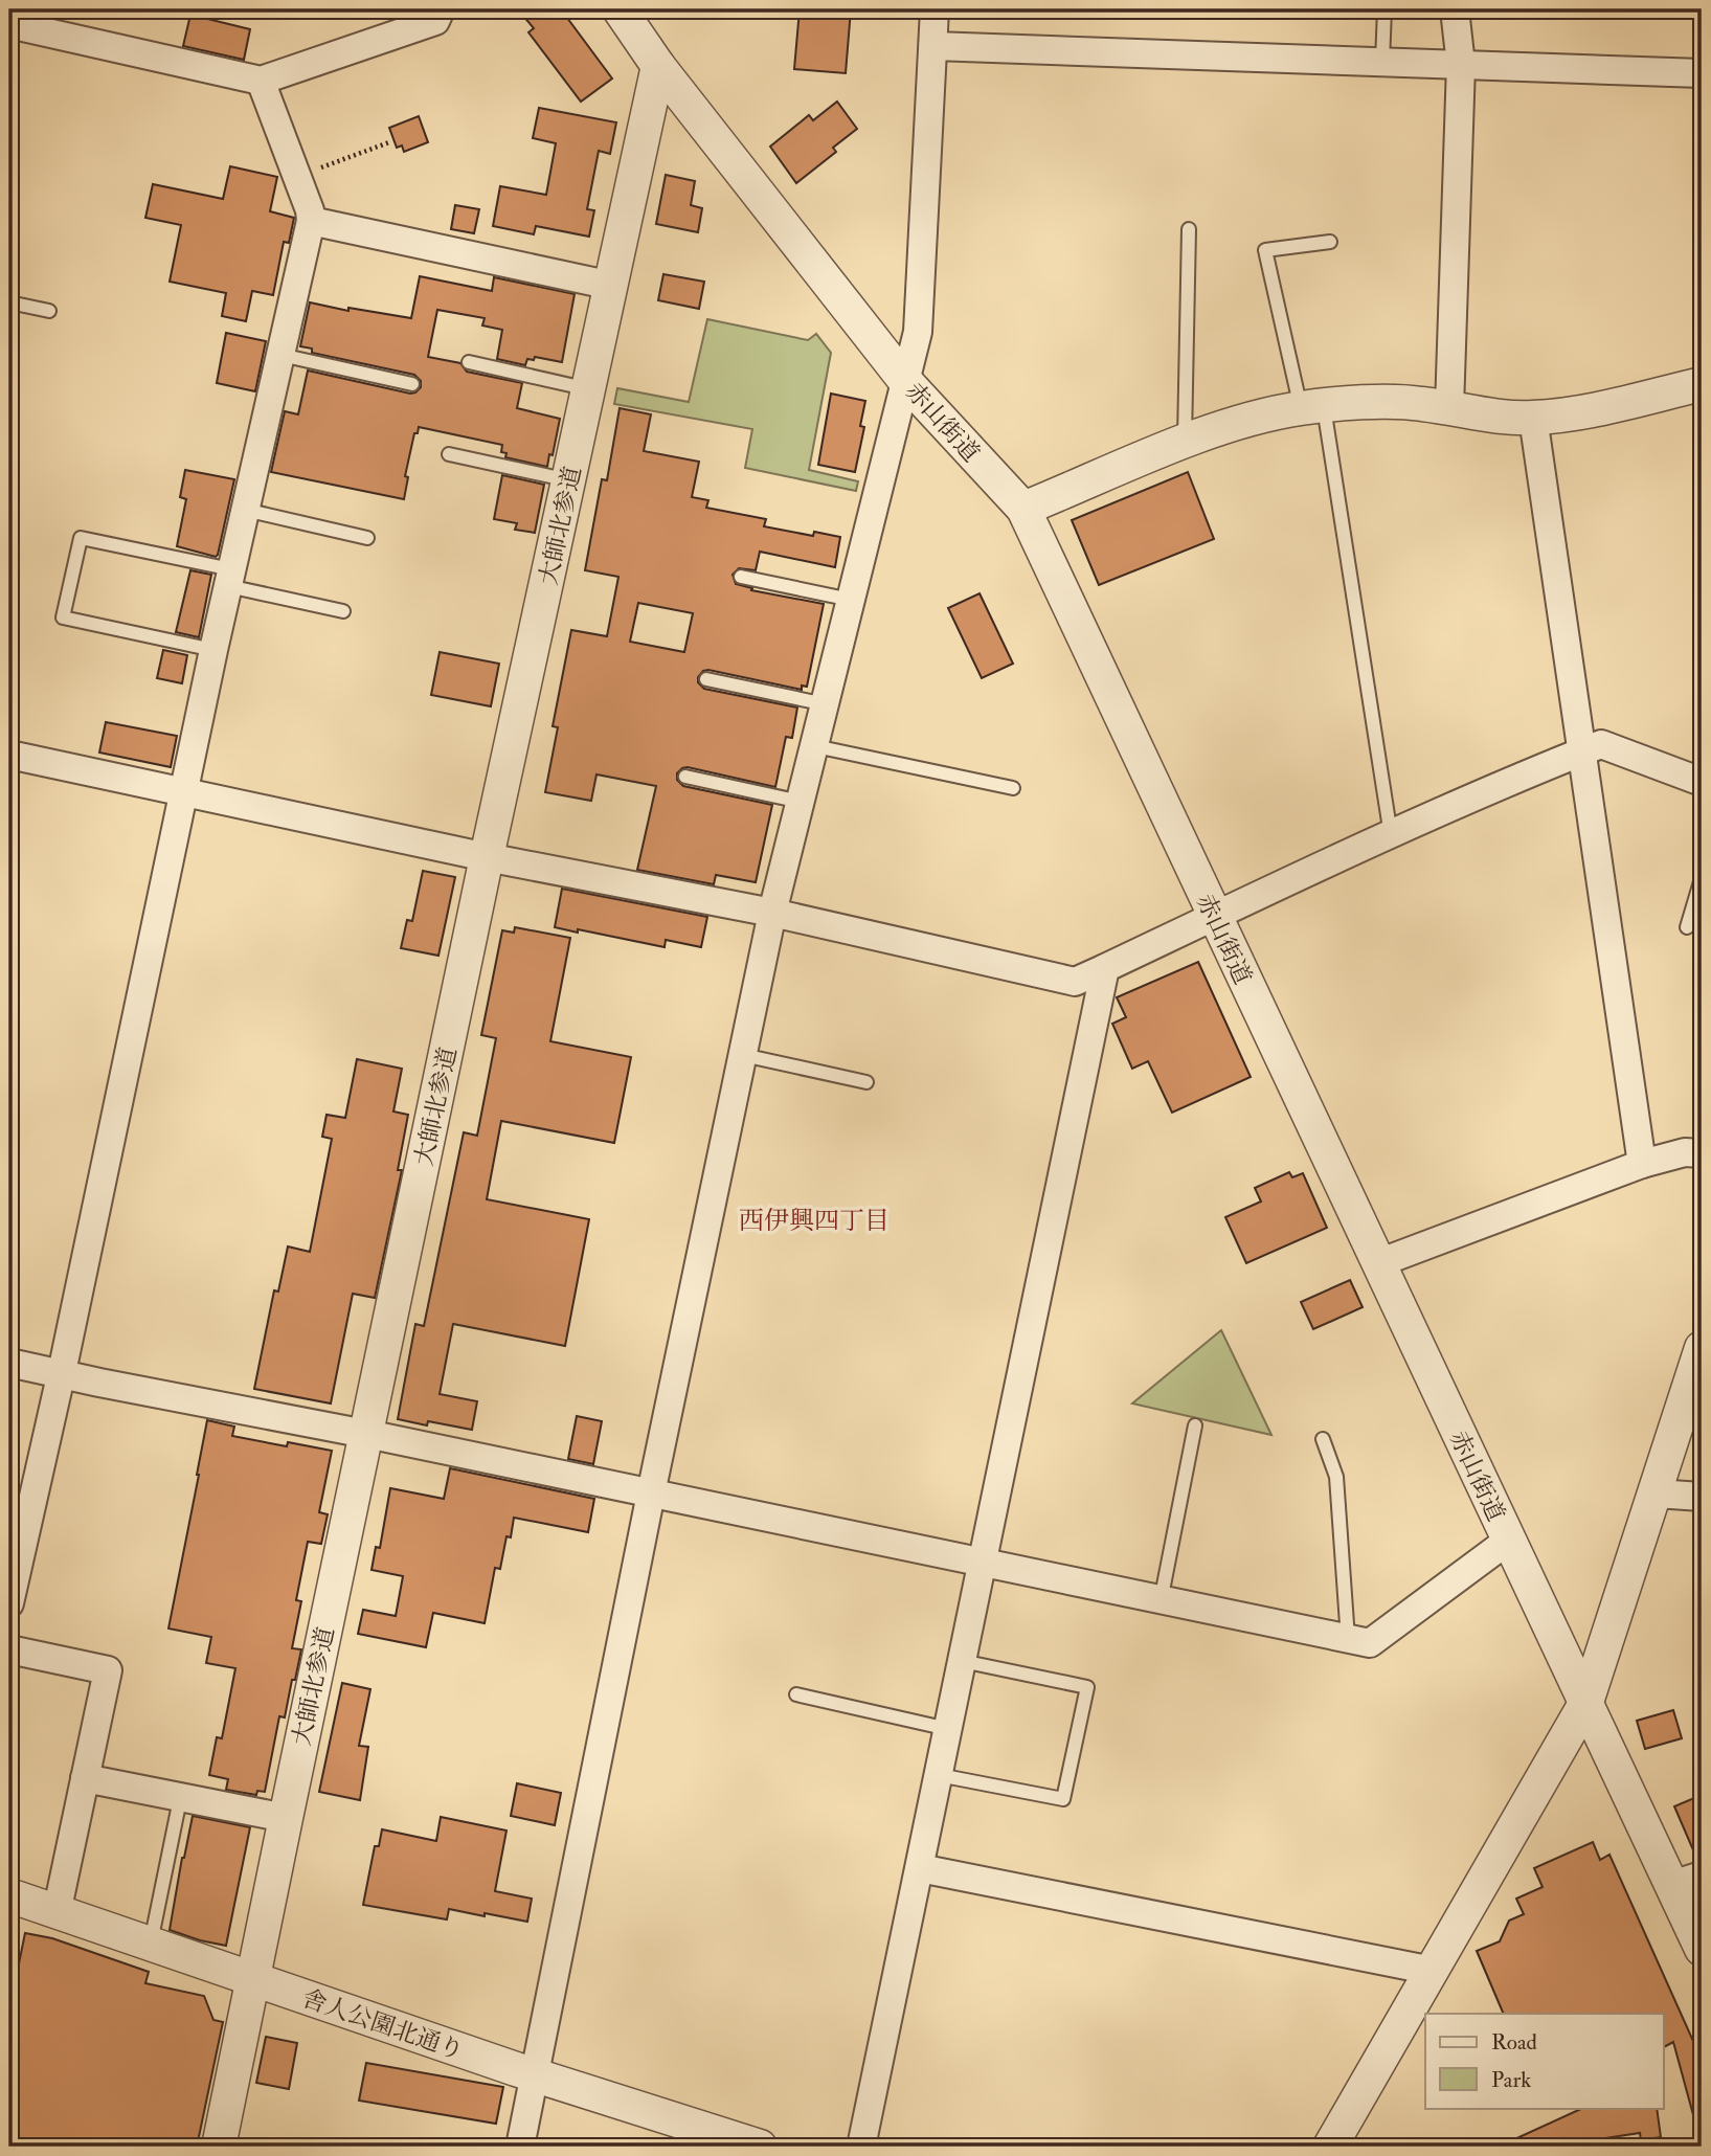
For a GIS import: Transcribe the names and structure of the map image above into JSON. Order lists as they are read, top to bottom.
{
  "streets": {
    "street": ["赤山街道", "大師北参道", "舎人公園北通り"]
  },
  "crossings": [
    ["赤山街道", "大師北参道"],
    ["大師北参道", "舎人公園北通り"]
  ],
  "districts": ["西伊興四丁目"],
  "legend": ["Road", "Park"]
}
